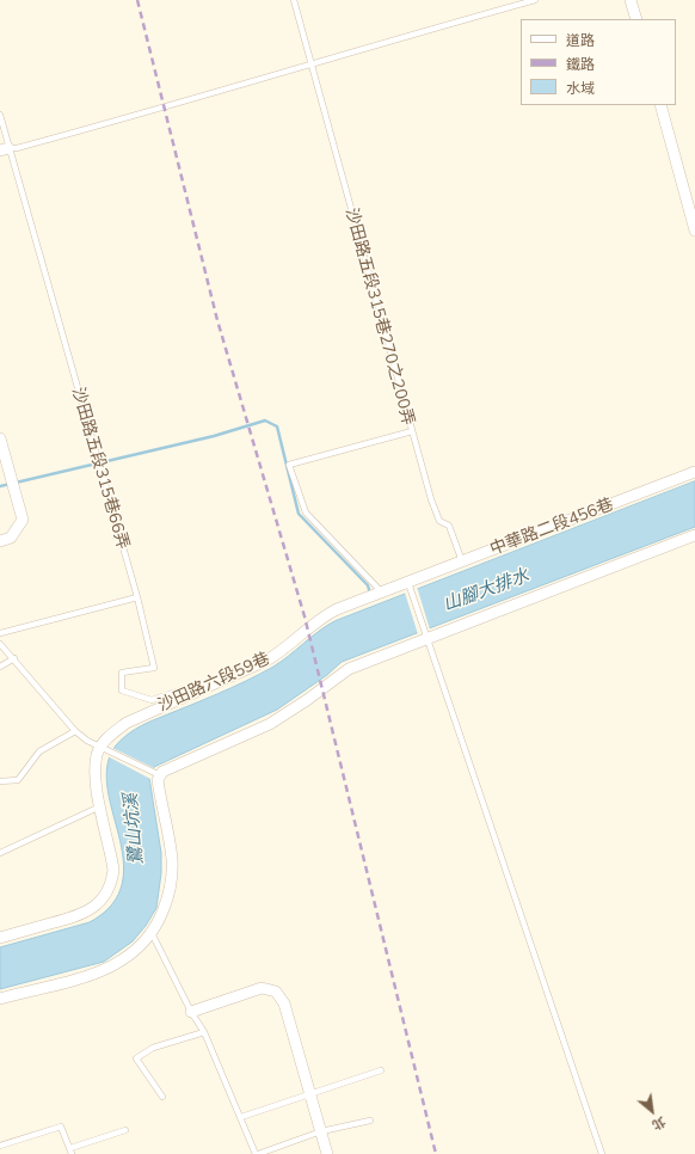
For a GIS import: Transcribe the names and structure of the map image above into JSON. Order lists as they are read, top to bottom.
{
  "streets": {
    "street": ["中華路二段456巷", "沙田路六段59巷"],
    "lane": ["沙田路五段315巷270之200弄", "沙田路五段315巷66弄"]
  },
  "crossings": [
    ["沙田路五段315巷270之200弄", "沙田路六段59巷"],
    ["沙田路五段315巷66弄", "沙田路六段59巷"],
    ["中華路二段456巷", "沙田路六段59巷"]
  ],
  "water": ["山腳大排水", "鷺山坑溪"],
  "legend": ["道路", "鐵路", "水域"],
  "north": "bottom right"
}
